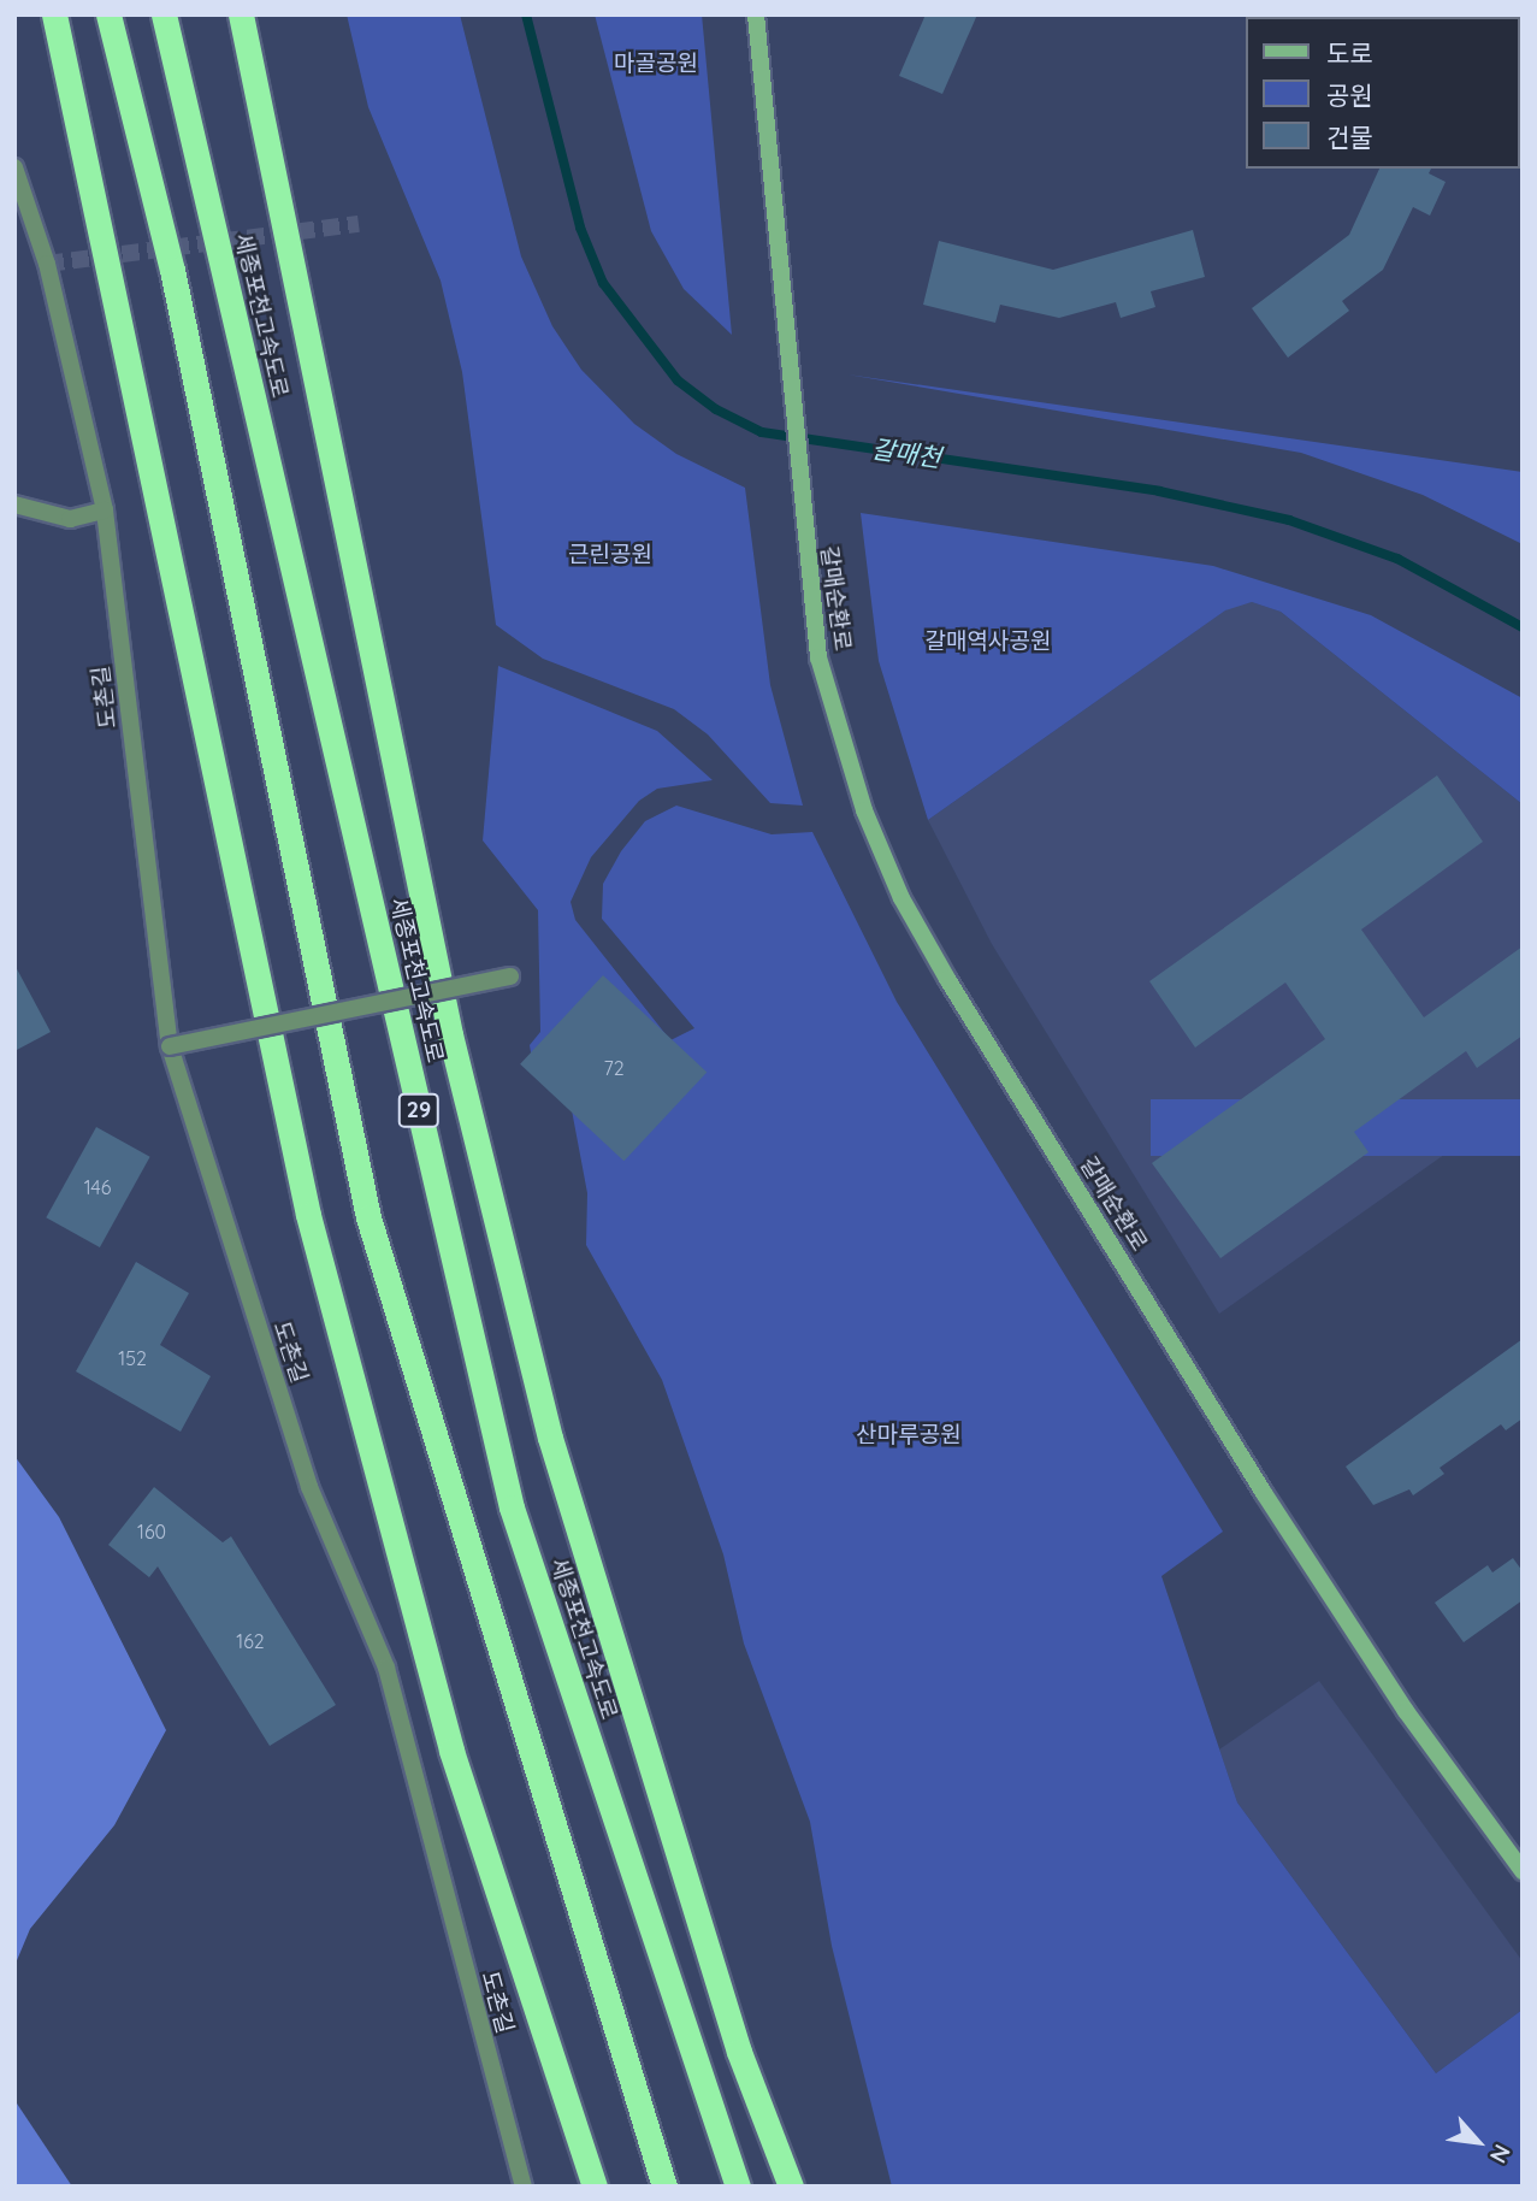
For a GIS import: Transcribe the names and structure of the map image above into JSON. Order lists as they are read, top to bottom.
{
  "streets": {
    "highway": ["세종포천고속도로", "29"],
    "street": ["갈매순환로", "도촌길"]
  },
  "water": ["갈매천"],
  "parks": [
    "마골공원",
    "근린공원",
    "갈매역사공원",
    "산마루공원"
  ],
  "house_numbers": [
    "72",
    "146",
    "152",
    "160",
    "162"
  ],
  "legend": ["도로", "공원", "건물"],
  "north": "bottom right"
}
